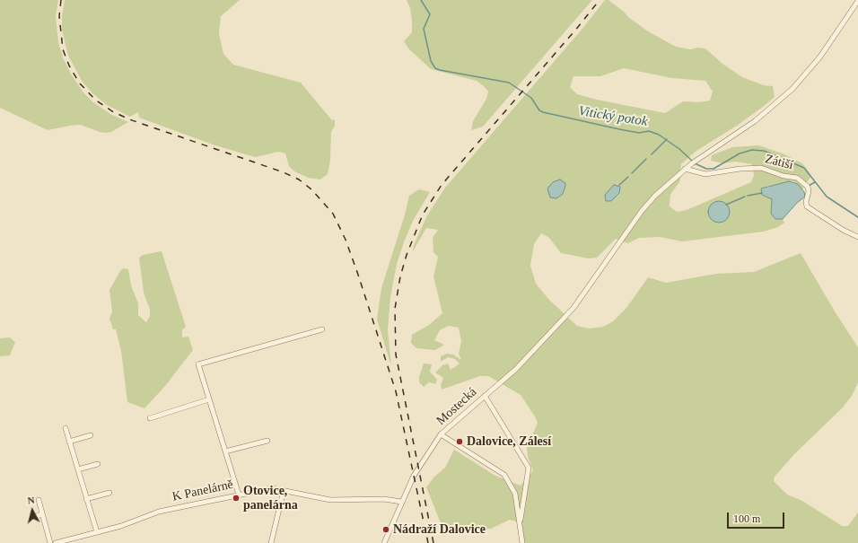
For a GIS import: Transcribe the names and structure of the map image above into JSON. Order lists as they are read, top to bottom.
{
  "streets": {
    "street": ["Zátiší", "Mostecká", "K Panelárně"]
  },
  "crossings": [
    ["Zátiší", "Mostecká"],
    ["Mostecká", "K Panelárně"]
  ],
  "water": ["Vitický potok"],
  "places": ["Dalovice, Zálesí", "Otovice, panelárna", "Nádraží Dalovice"],
  "scale_bar": "100 m",
  "north": "top"
}
